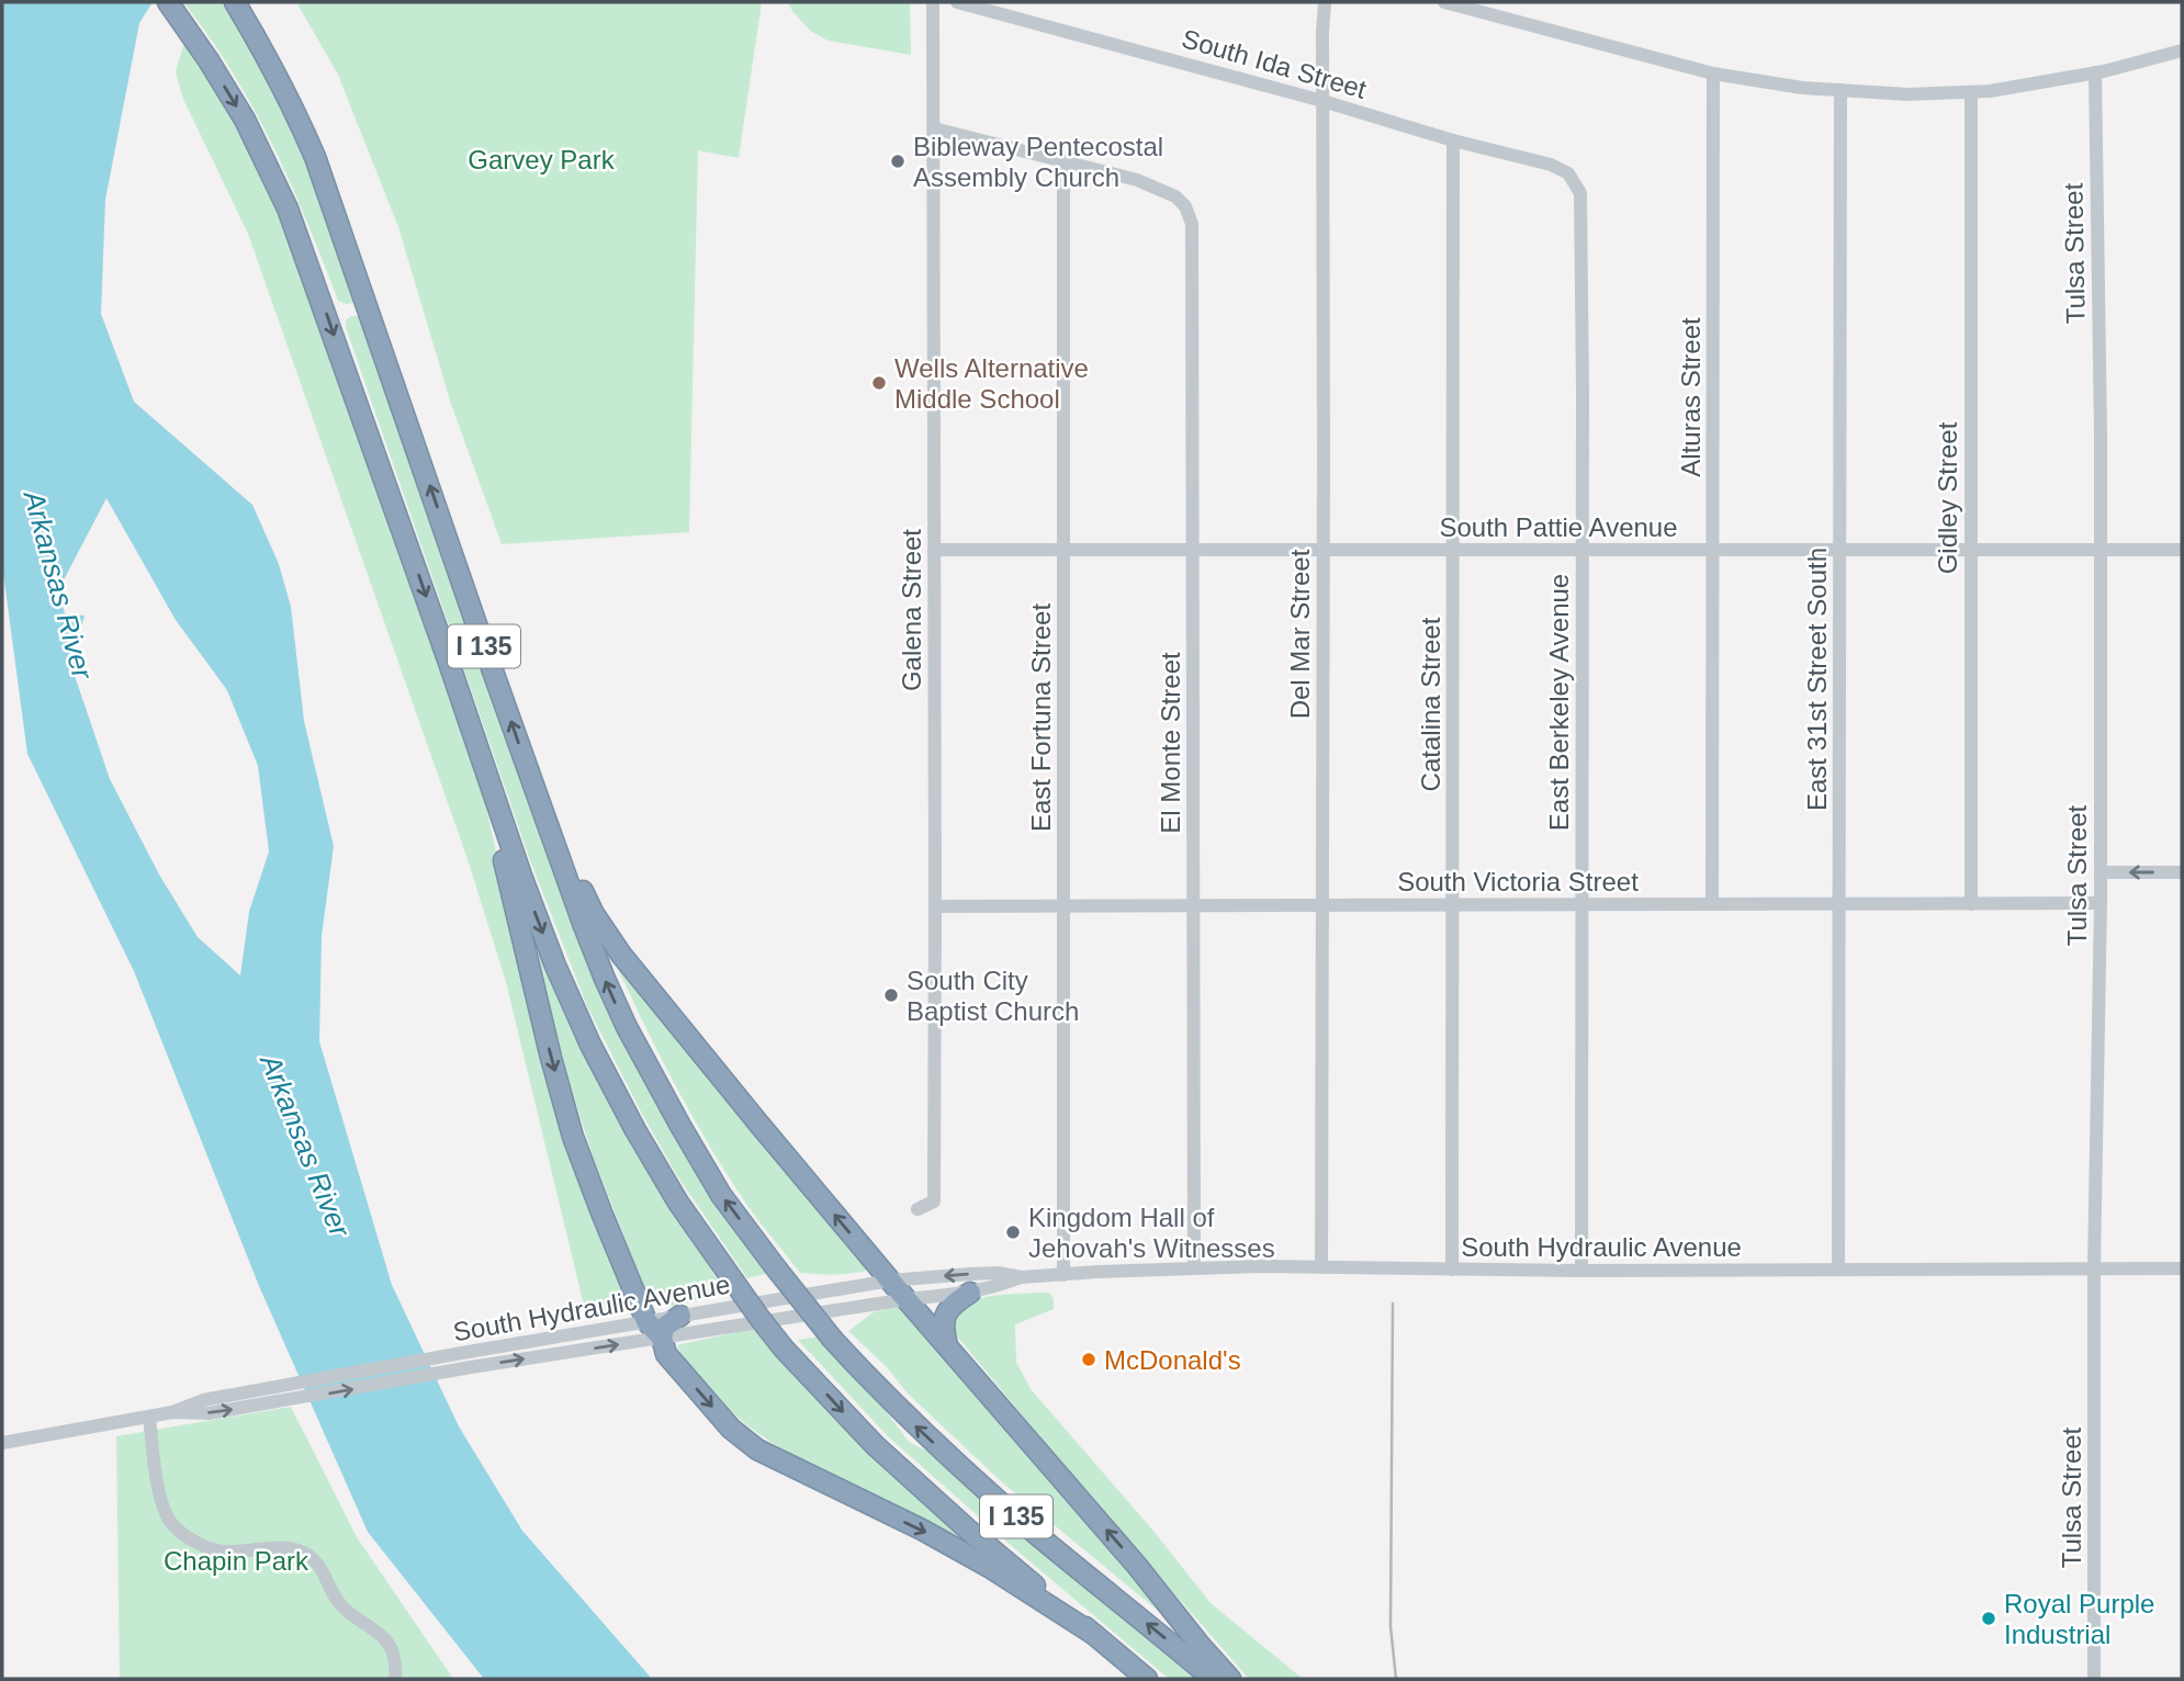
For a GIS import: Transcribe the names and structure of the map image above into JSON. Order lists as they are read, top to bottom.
{
  "streets": {
    "highway": ["I 135"],
    "street": [
      "South Ida Street",
      "Tulsa Street",
      "Alturas Street",
      "Gidley Street",
      "South Pattie Avenue",
      "Galena Street",
      "Del Mar Street",
      "East 31st Street South",
      "East Berkeley Avenue",
      "Catalina Street",
      "East Fortuna Street",
      "El Monte Street",
      "South Victoria Street",
      "South Hydraulic Avenue"
    ]
  },
  "crossings": [
    ["South Ida Street", "Del Mar Street"],
    ["South Ida Street", "East Berkeley Avenue"],
    ["South Ida Street", "Catalina Street"],
    ["Tulsa Street", "South Pattie Avenue"],
    ["Tulsa Street", "South Victoria Street"],
    ["Tulsa Street", "South Hydraulic Avenue"],
    ["Alturas Street", "South Pattie Avenue"],
    ["Alturas Street", "South Victoria Street"],
    ["Gidley Street", "South Pattie Avenue"],
    ["Gidley Street", "South Victoria Street"],
    ["South Pattie Avenue", "Galena Street"],
    ["South Pattie Avenue", "Del Mar Street"],
    ["South Pattie Avenue", "East 31st Street South"],
    ["South Pattie Avenue", "East Berkeley Avenue"],
    ["South Pattie Avenue", "Catalina Street"],
    ["South Pattie Avenue", "East Fortuna Street"],
    ["South Pattie Avenue", "El Monte Street"],
    ["Galena Street", "South Victoria Street"],
    ["Del Mar Street", "South Victoria Street"],
    ["Del Mar Street", "South Hydraulic Avenue"],
    ["East 31st Street South", "South Victoria Street"],
    ["East 31st Street South", "South Hydraulic Avenue"],
    ["East Berkeley Avenue", "South Victoria Street"],
    ["East Berkeley Avenue", "South Hydraulic Avenue"],
    ["Catalina Street", "South Victoria Street"],
    ["Catalina Street", "South Hydraulic Avenue"],
    ["East Fortuna Street", "El Monte Street"],
    ["East Fortuna Street", "South Victoria Street"],
    ["East Fortuna Street", "South Hydraulic Avenue"],
    ["El Monte Street", "South Victoria Street"],
    ["El Monte Street", "South Hydraulic Avenue"]
  ],
  "water": ["Arkansas River"],
  "parks": ["Garvey Park", "Chapin Park"],
  "places": [
    "Bibleway Pentecostal Assembly Church",
    "Wells Alternative Middle School",
    "South City Baptist Church",
    "Kingdom Hall of Jehovah's Witnesses",
    "McDonald's",
    "Royal Purple Industrial"
  ]
}
